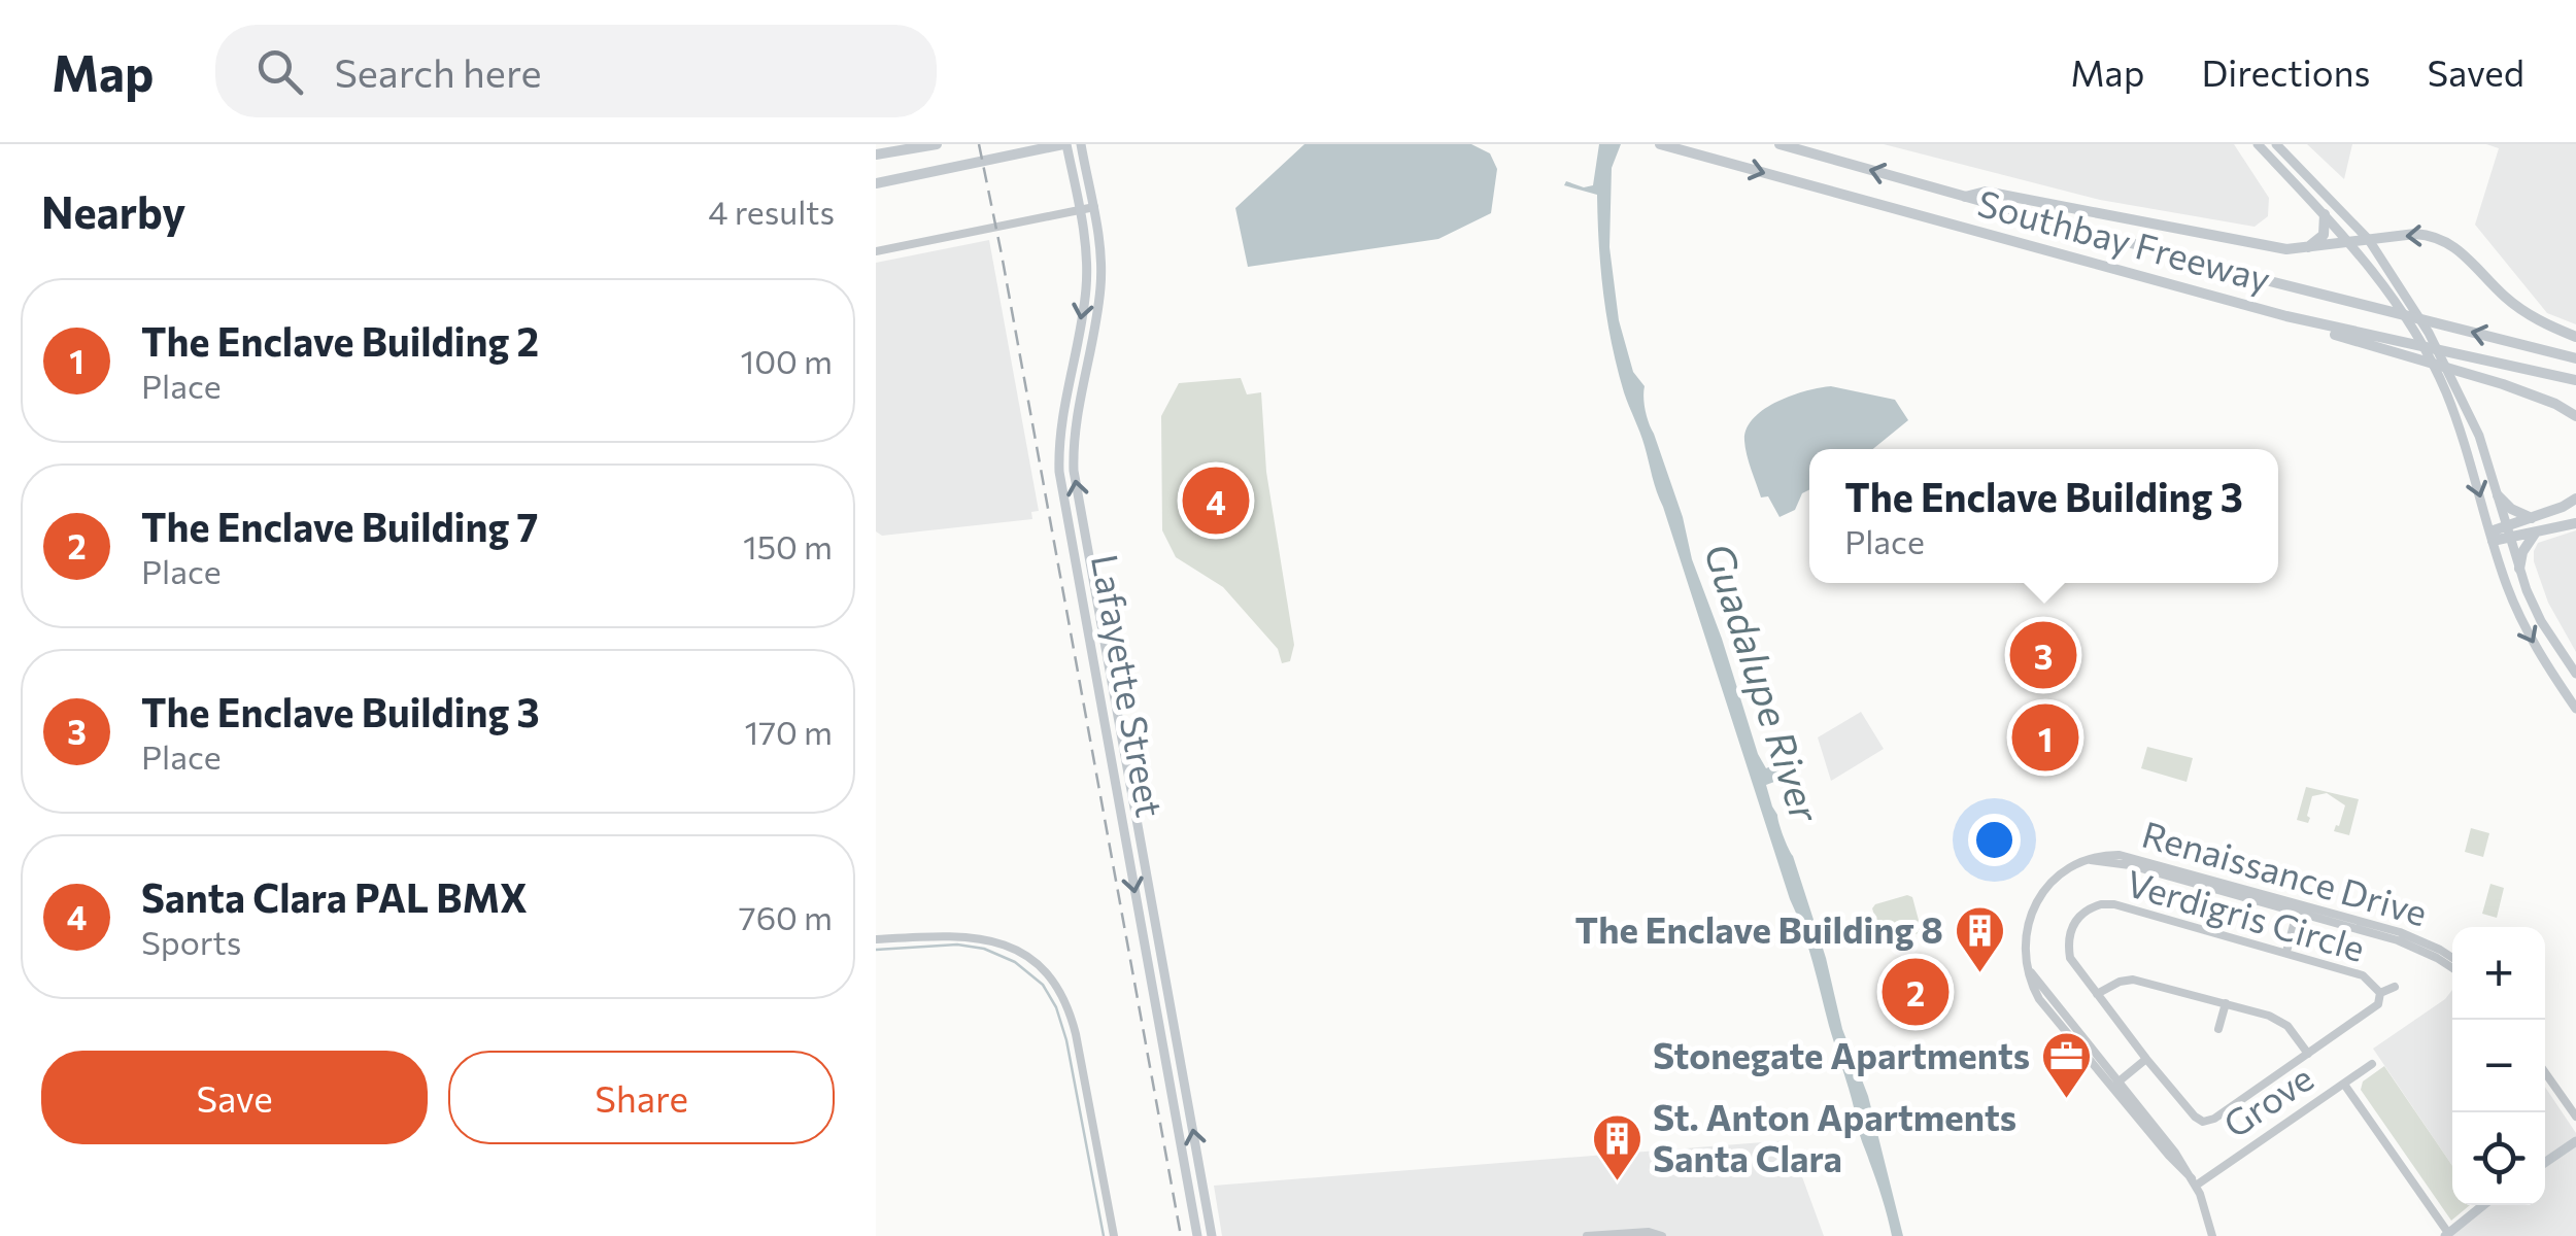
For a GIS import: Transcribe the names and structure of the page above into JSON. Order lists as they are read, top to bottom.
{
  "streets": {
    "highway": ["Southbay Freeway"],
    "main road": ["Lafayette Street"],
    "street": ["Renaissance Drive", "Verdigris Circle", "Grove"]
  },
  "crossings": [
    ["Renaissance Drive", "Grove"]
  ],
  "water": ["Guadalupe River"],
  "places": {
    "building": ["The Enclave Building 8", "St. Anton Apartments Santa Clara"],
    "office": ["Stonegate Apartments"]
  },
  "page": {
    "header": "Map",
    "search": "Search here",
    "nav": ["Map", "Directions", "Saved"],
    "heading": ["Nearby", "4 results"],
    "list": [
      {
        "mark": "1",
        "name": "The Enclave Building 2",
        "note": "Place",
        "value": "100 m"
      },
      {
        "mark": "2",
        "name": "The Enclave Building 7",
        "note": "Place",
        "value": "150 m"
      },
      {
        "mark": "3",
        "name": "The Enclave Building 3",
        "note": "Place",
        "value": "170 m"
      },
      {
        "mark": "4",
        "name": "Santa Clara PAL BMX",
        "note": "Sports",
        "value": "760 m"
      }
    ],
    "popup": ["The Enclave Building 3", "Place"],
    "pins": [
      "4",
      "3",
      "1",
      "2"
    ],
    "map_buttons": ["+", "−"],
    "buttons": ["Save", "Share"]
  }
}
